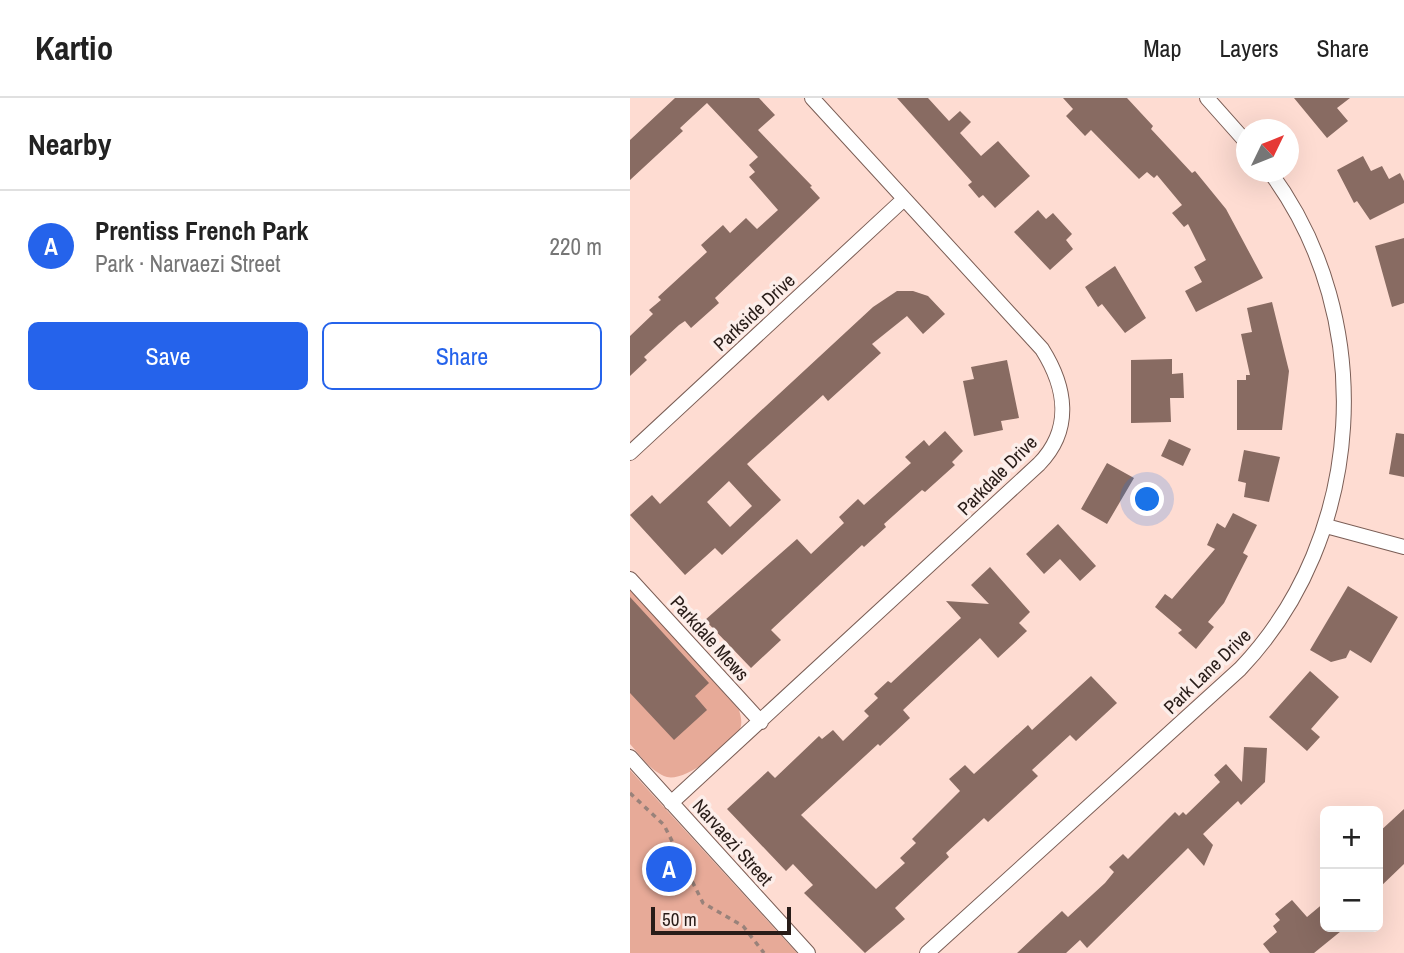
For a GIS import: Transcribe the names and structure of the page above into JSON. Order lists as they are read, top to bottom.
{
  "streets": {
    "street": [
      "Parkside Drive",
      "Parkdale Drive",
      "Parkdale Mews",
      "Park Lane Drive",
      "Narvaezi Street"
    ]
  },
  "crossings": [
    ["Parkside Drive", "Parkdale Drive"],
    ["Parkdale Drive", "Parkdale Mews"],
    ["Parkdale Drive", "Narvaezi Street"]
  ],
  "scale_bar": "50 m",
  "north": "top right",
  "page": {
    "header": "Kartio",
    "nav": ["Map", "Layers", "Share"],
    "heading": "Nearby",
    "list": [
      {
        "mark": "A",
        "name": "Prentiss French Park",
        "note": "Park · Narvaezi Street",
        "value": "220 m"
      }
    ],
    "buttons": ["Save", "Share"],
    "map_buttons": ["+", "−"],
    "pins": "A",
    "scale": "50 m"
  }
}
